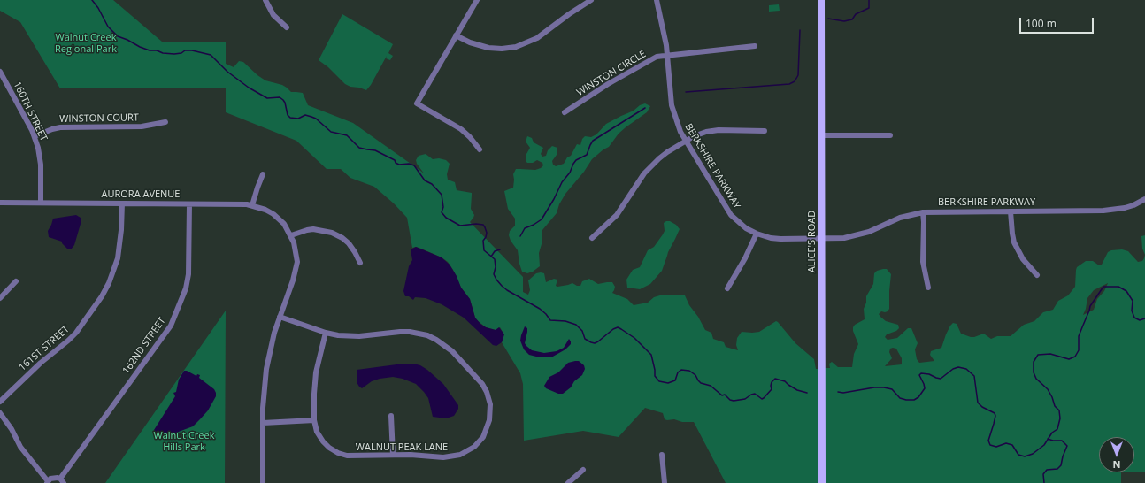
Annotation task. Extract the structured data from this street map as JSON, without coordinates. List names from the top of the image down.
{
  "streets": {
    "main road": ["ALICE'S ROAD"],
    "street": [
      "WINSTON CIRCLE",
      "160TH STREET",
      "WINSTON COURT",
      "BERKSHIRE PARKWAY",
      "AURORA AVENUE",
      "162ND STREET",
      "161ST STREET",
      "WALNUT PEAK LANE"
    ]
  },
  "crossings": [
    ["WINSTON CIRCLE", "BERKSHIRE PARKWAY"],
    ["160TH STREET", "WINSTON COURT"],
    ["160TH STREET", "AURORA AVENUE"],
    ["BERKSHIRE PARKWAY", "ALICE'S ROAD"],
    ["AURORA AVENUE", "162ND STREET"],
    ["AURORA AVENUE", "161ST STREET"]
  ],
  "parks": ["Walnut Creek Regional Park", "Walnut Creek Hills Park"],
  "scale_bar": "100 m",
  "north": "bottom"
}
